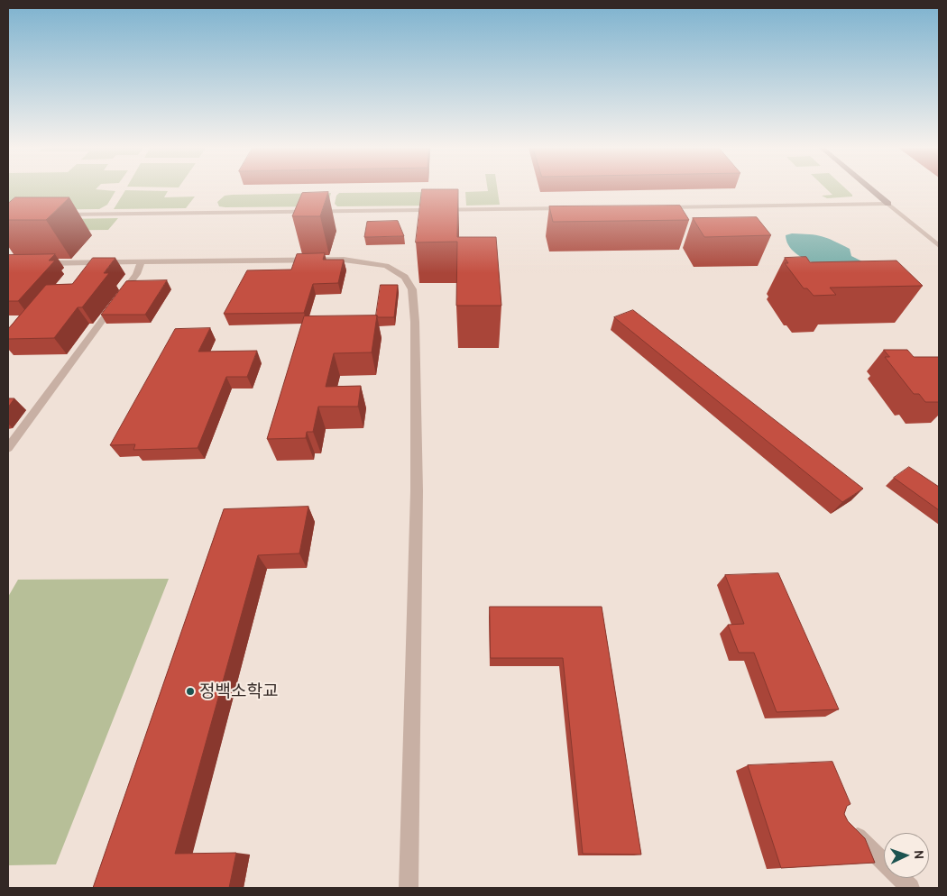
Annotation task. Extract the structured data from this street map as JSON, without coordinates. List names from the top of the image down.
{
  "places": ["정백소학교"],
  "north": "right"
}
